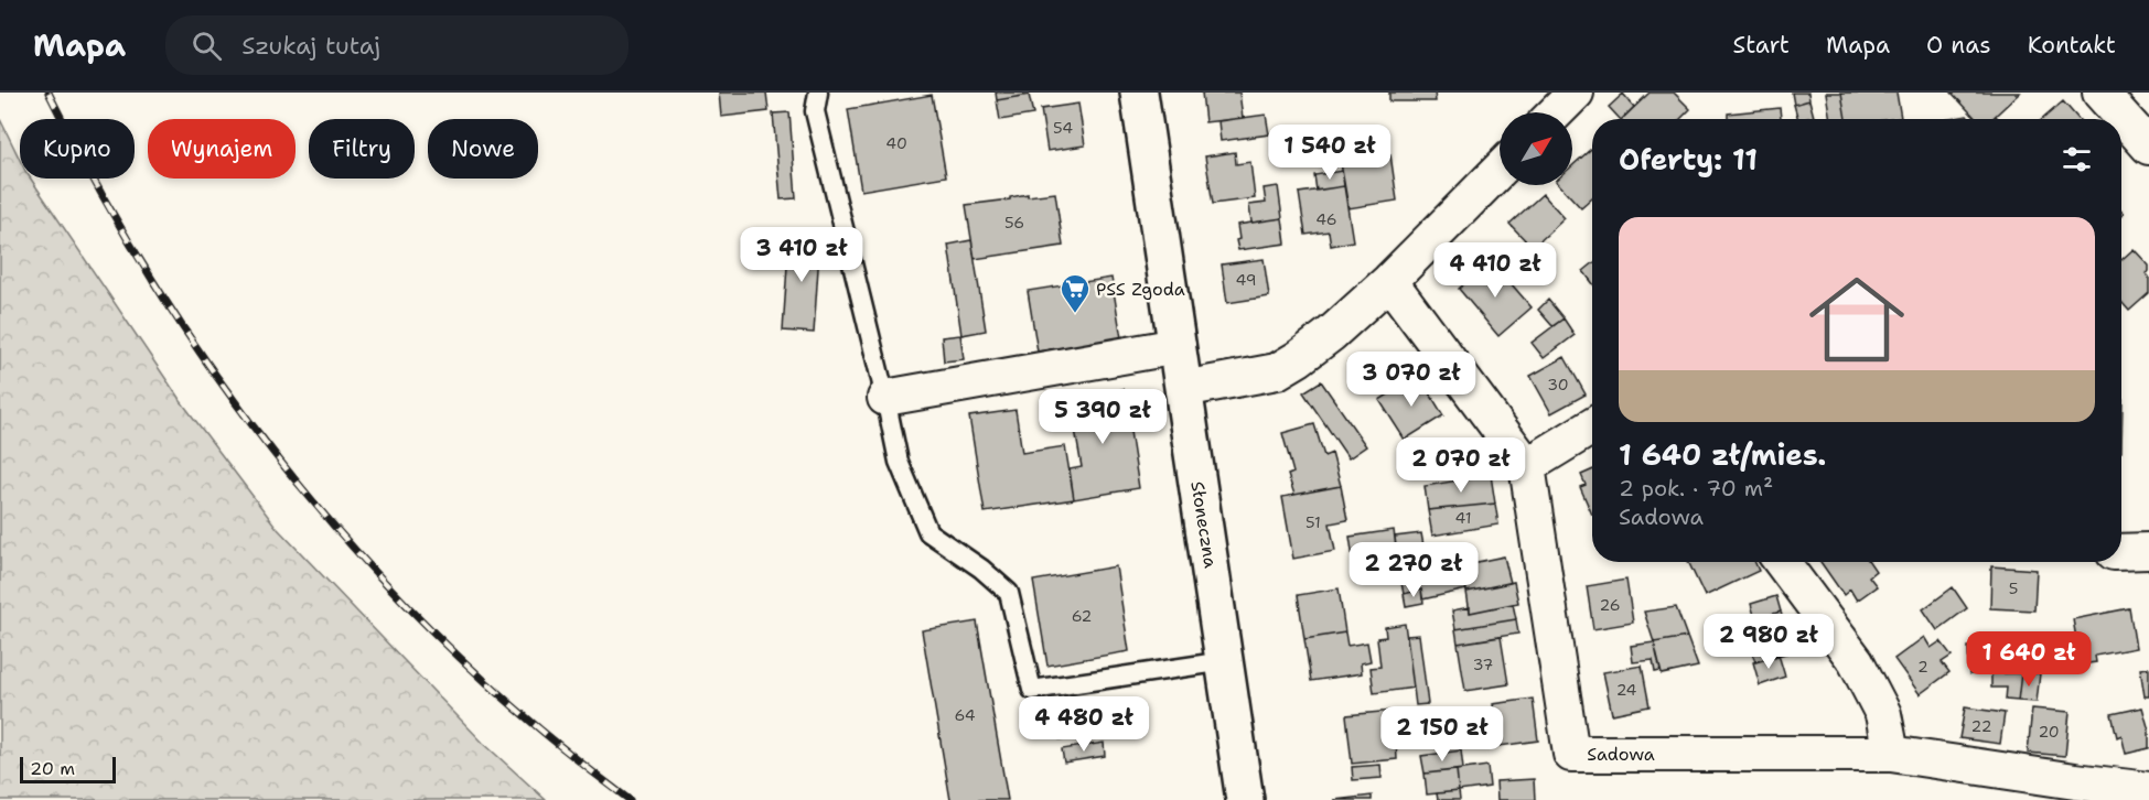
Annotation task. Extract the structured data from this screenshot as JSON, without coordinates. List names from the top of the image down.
{
  "streets": {
    "street": ["Słoneczna", "Sadowa"]
  },
  "places": {
    "supermarket": ["PSS Zgoda"]
  },
  "house_numbers": [
    "54",
    "40",
    "46",
    "56",
    "49",
    "30",
    "41",
    "51",
    "5",
    "26",
    "62",
    "37",
    "2",
    "24",
    "64",
    "22",
    "20"
  ],
  "scale_bar": "20 m",
  "north": "top right",
  "page": {
    "header": "Mapa",
    "search": "Szukaj tutaj",
    "nav": [
      "Start",
      "Mapa",
      "O nas",
      "Kontakt"
    ],
    "chip": [
      "Kupno",
      "Wynajem",
      "Filtry",
      "Nowe"
    ],
    "heading": "Oferty: 11",
    "price": [
      "1 540 zł",
      "3 410 zł",
      "4 410 zł",
      "3 070 zł",
      "5 390 zł",
      "2 070 zł",
      "2 270 zł",
      "2 980 zł",
      "1 640 zł",
      "4 480 zł",
      "2 150 zł"
    ],
    "list": [
      {
        "name": "1 640 zł/mies.",
        "note": "2 pok. · 70 m² · Sadowa"
      }
    ],
    "scale": "20 m"
  }
}
